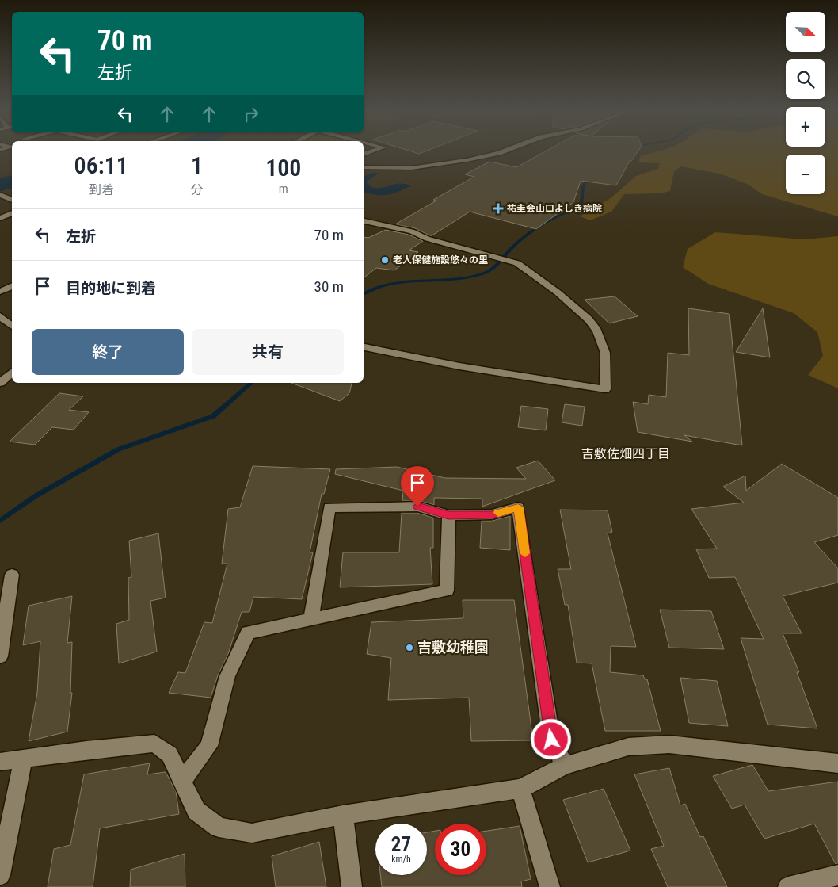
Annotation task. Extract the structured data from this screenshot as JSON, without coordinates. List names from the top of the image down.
{
  "districts": ["吉敷佐畑四丁目"],
  "places": {
    "health": ["祐圭会山口よしき病院"],
    "other": ["老人保健施設悠々の里", "吉敷幼稚園"]
  },
  "north": "bottom right",
  "page": {
    "map_buttons": ["+", "−"],
    "turn": ["70 m", "左折"],
    "eta": [
      "06:11",
      "到着",
      "1",
      "分",
      "100",
      "m"
    ],
    "list": [
      {
        "name": "左折",
        "value": "70 m"
      },
      {
        "name": "目的地に到着",
        "value": "30 m"
      }
    ],
    "buttons": ["終了", "共有"],
    "speed": "27 km/h",
    "limit": "30"
  }
}
